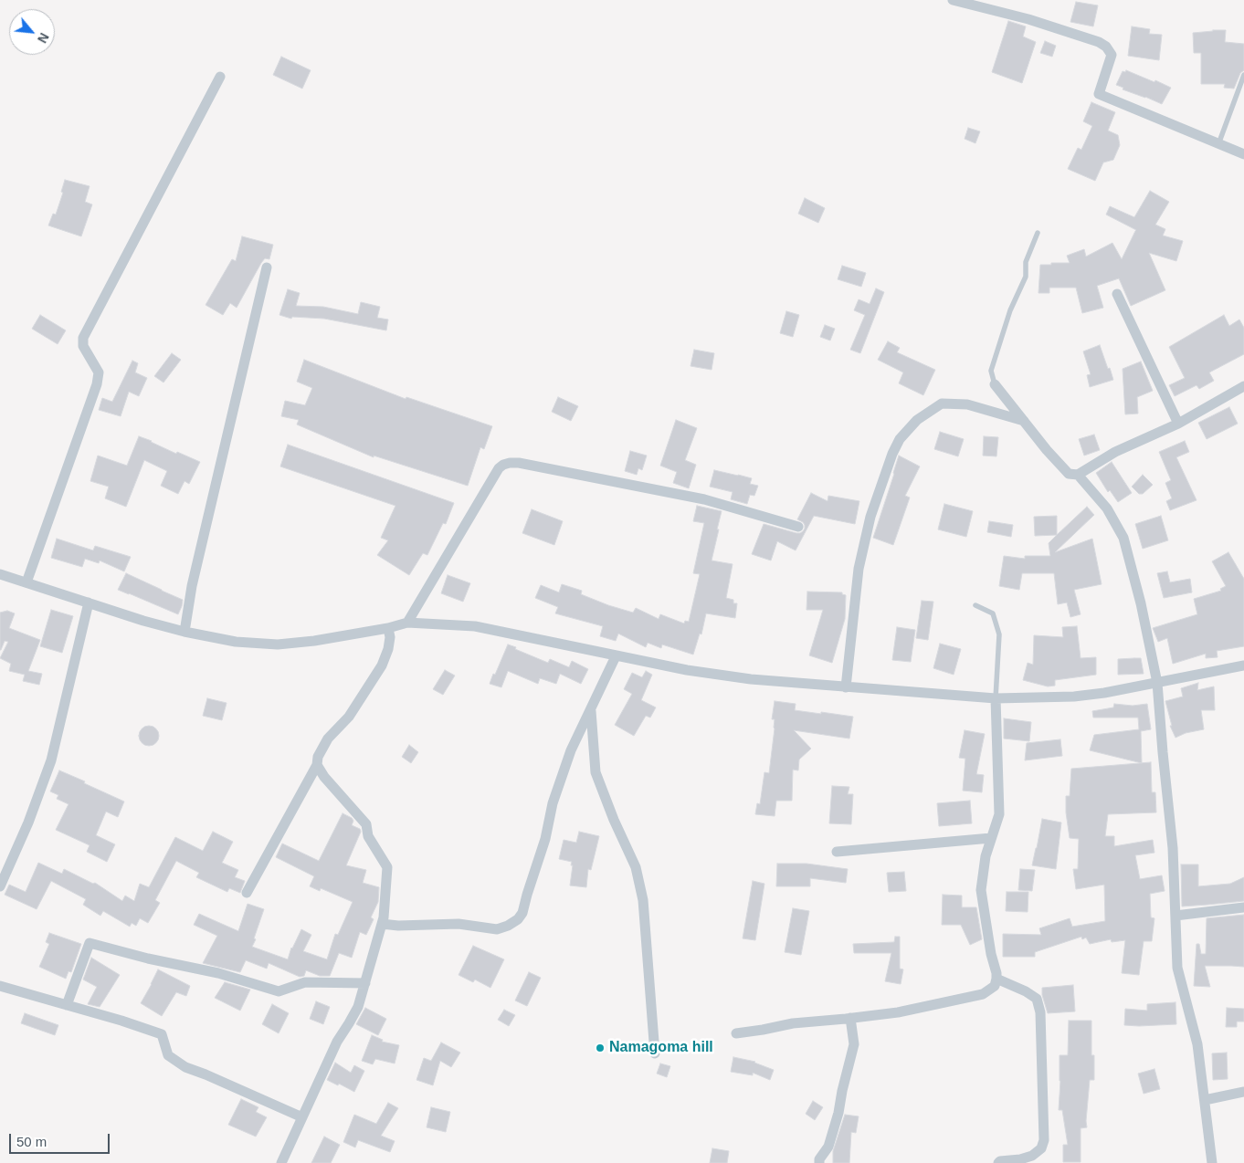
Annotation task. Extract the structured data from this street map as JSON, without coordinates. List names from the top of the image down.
{
  "places": ["Namagoma hill"],
  "scale_bar": "50 m",
  "north": "bottom right"
}
